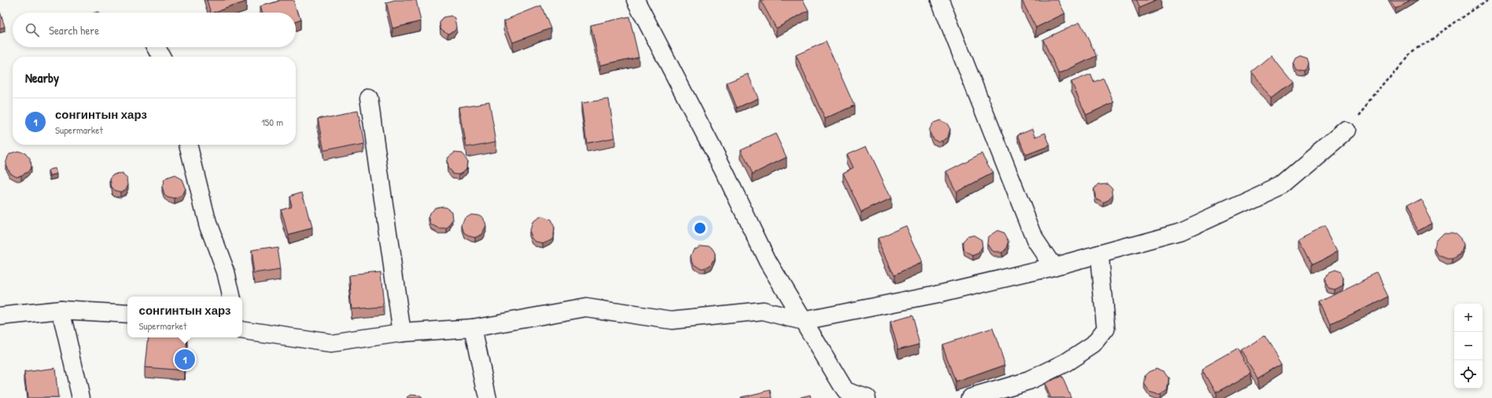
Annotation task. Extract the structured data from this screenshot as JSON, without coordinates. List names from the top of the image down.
{
  "page": {
    "search": "Search here",
    "heading": "Nearby",
    "list": [
      {
        "mark": "1",
        "name": "сонгинтын харз",
        "note": "Supermarket",
        "value": "150 m"
      }
    ],
    "popup": ["сонгинтын харз", "Supermarket"],
    "map_buttons": ["+", "−"],
    "pins": "1"
  }
}
